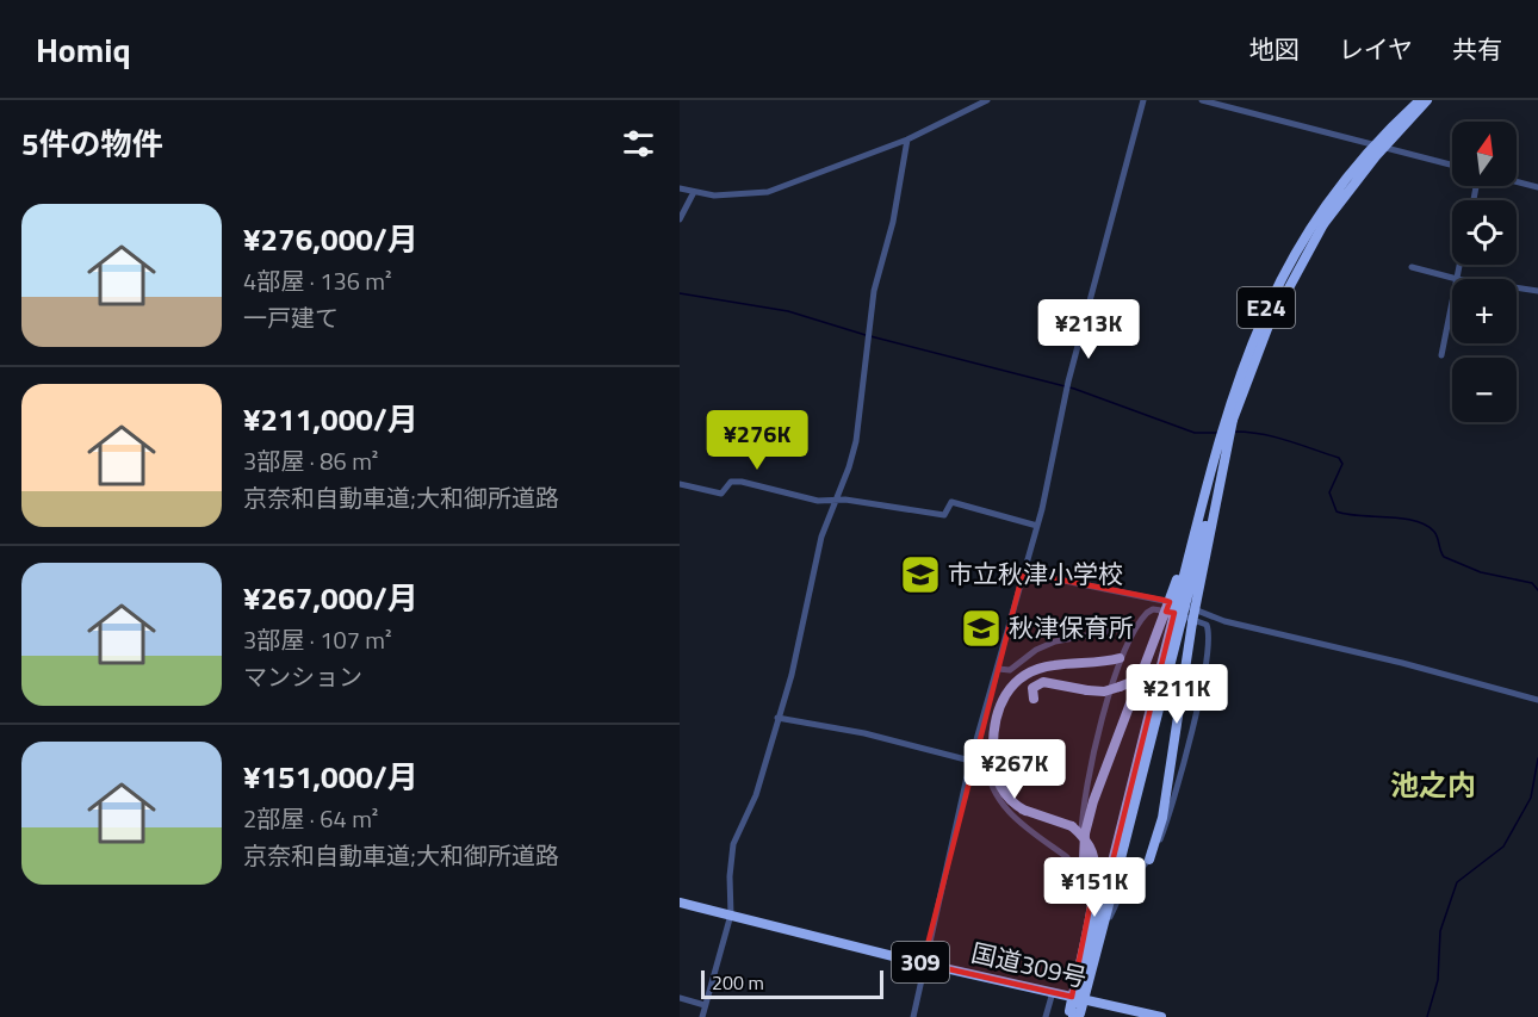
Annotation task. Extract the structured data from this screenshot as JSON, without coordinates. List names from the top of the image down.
{
  "streets": {
    "highway": ["E24", "309", "国道309号"]
  },
  "districts": ["池之内"],
  "places": {
    "school or university": ["市立秋津小学校", "秋津保育所"]
  },
  "scale_bar": "200 m",
  "north": "top",
  "page": {
    "header": "Homiq",
    "nav": ["地図", "レイヤ", "共有"],
    "heading": "5件の物件",
    "map_buttons": ["+", "−"],
    "list": [
      {
        "name": "¥276,000/月",
        "note": "4部屋 · 136 m² · 一戸建て"
      },
      {
        "name": "¥211,000/月",
        "note": "3部屋 · 86 m² · 京奈和自動車道;大和御所道路"
      },
      {
        "name": "¥267,000/月",
        "note": "3部屋 · 107 m² · マンション"
      },
      {
        "name": "¥151,000/月",
        "note": "2部屋 · 64 m² · 京奈和自動車道;大和御所道路"
      }
    ],
    "price": [
      "¥213K",
      "¥276K",
      "¥211K",
      "¥267K",
      "¥151K"
    ],
    "scale": "200 m"
  }
}
